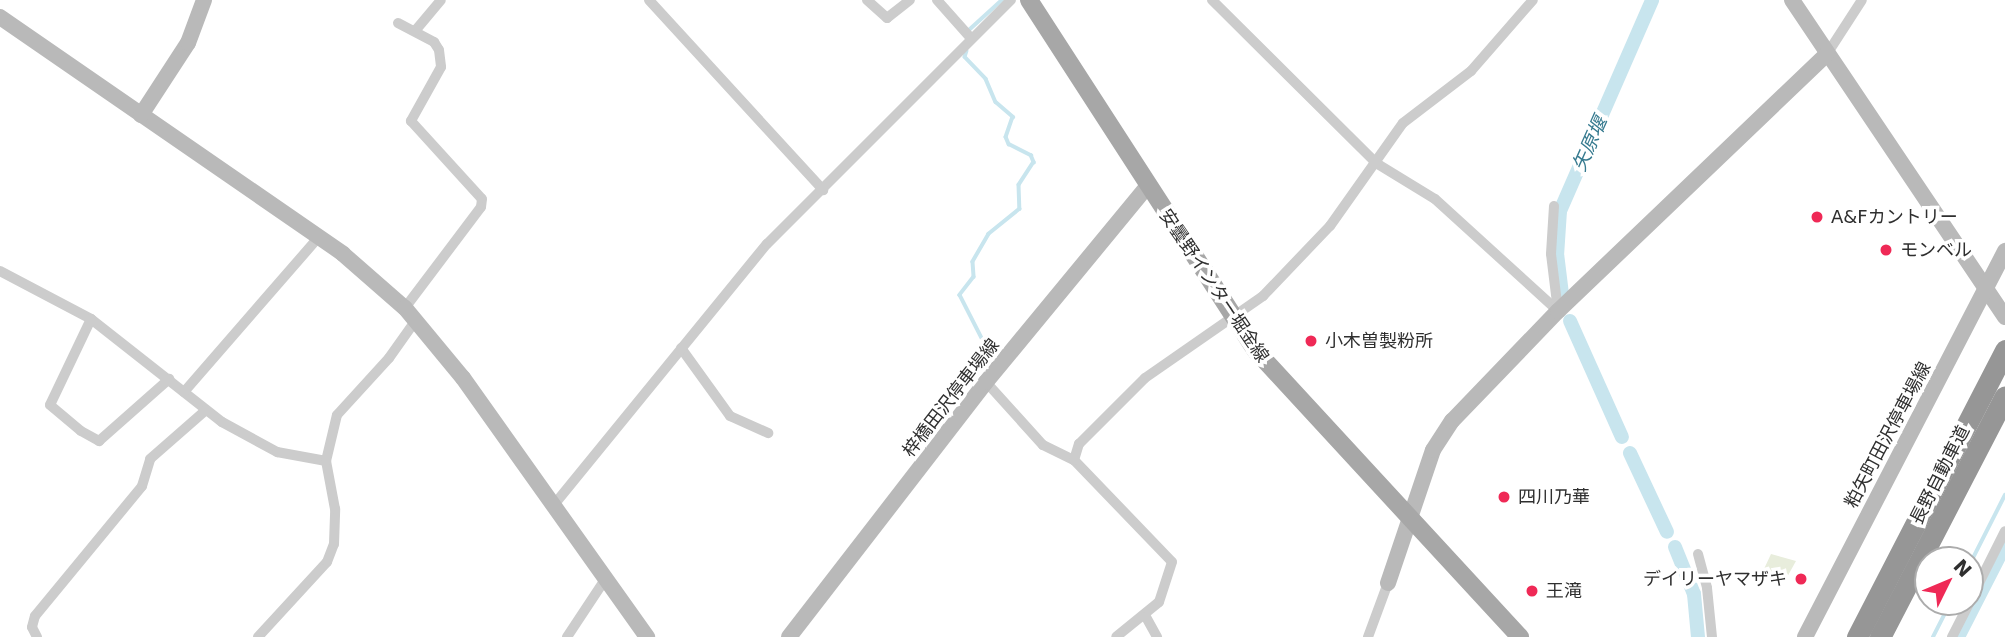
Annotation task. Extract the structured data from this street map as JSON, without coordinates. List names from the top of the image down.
{
  "streets": {
    "highway": ["長野自動車道"],
    "main road": ["安曇野インター堀金線"],
    "street": ["梓橋田沢停車場線", "粕矢町田沢停車場線"]
  },
  "crossings": [
    ["安曇野インター堀金線", "梓橋田沢停車場線"]
  ],
  "water": ["矢原堰"],
  "places": [
    "A&Fカントリー",
    "モンベル",
    "小木曽製粉所",
    "四川乃華",
    "デイリーヤマザキ",
    "王滝"
  ],
  "north": "top right"
}
